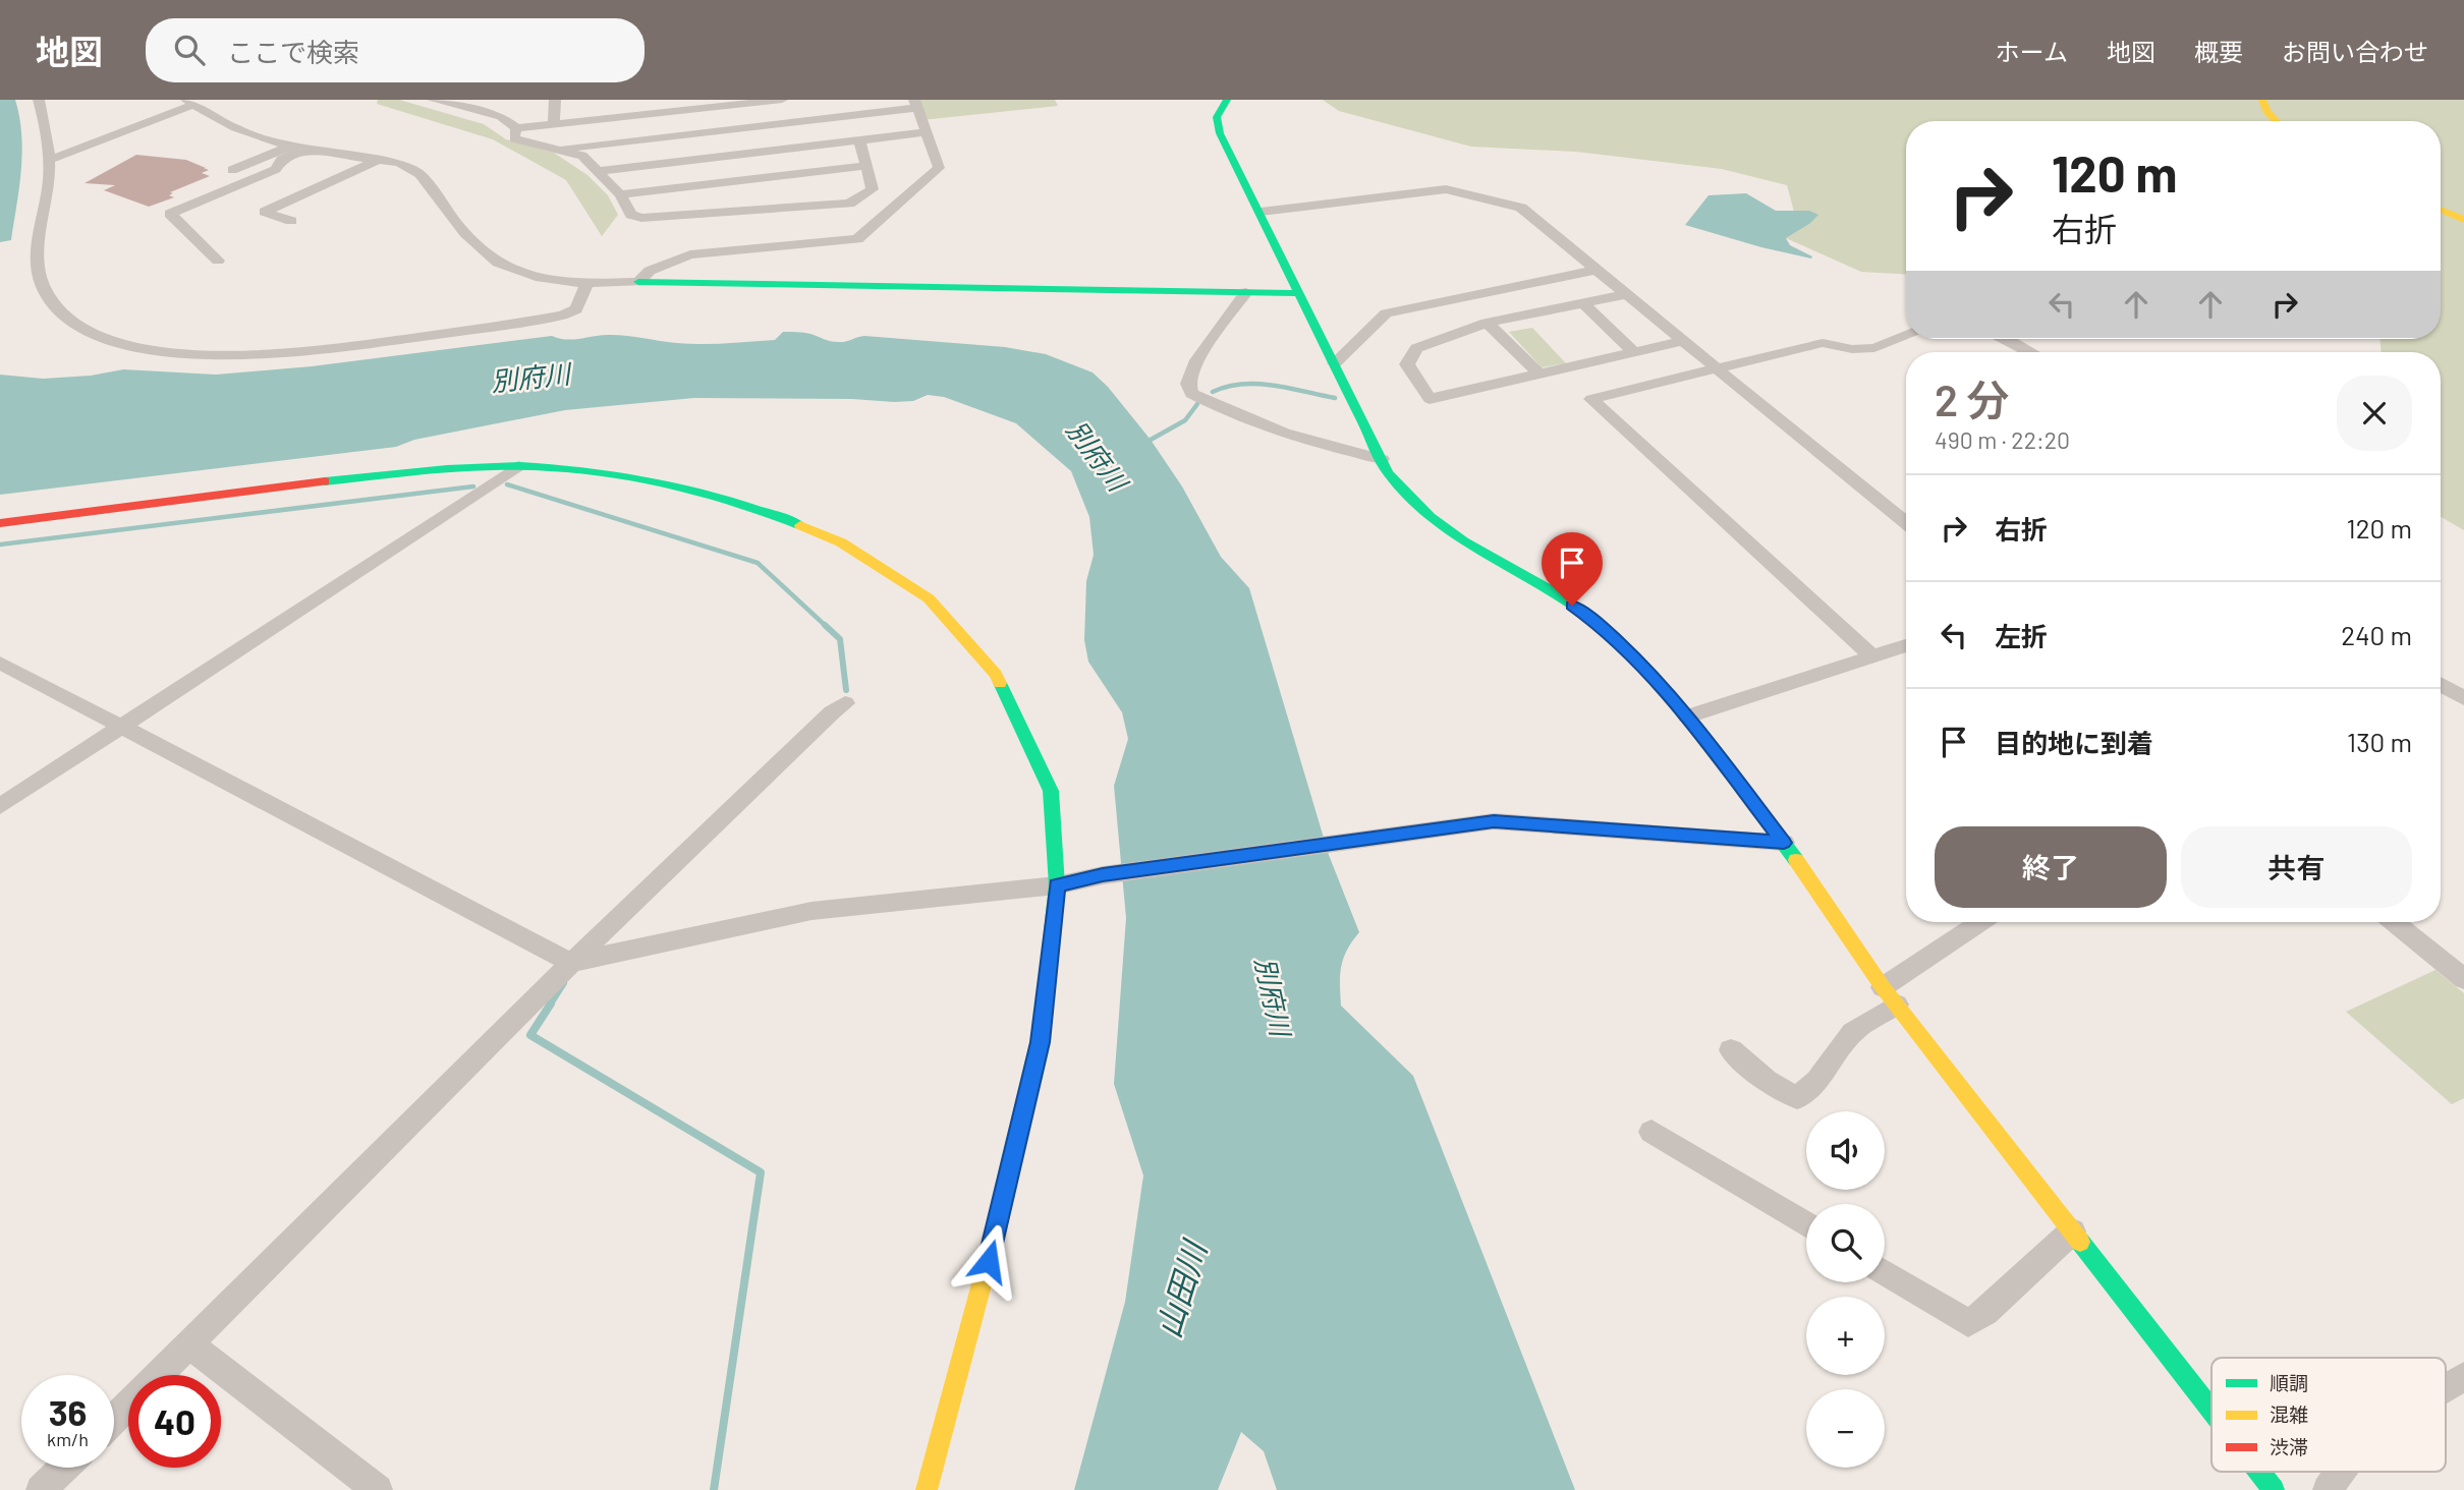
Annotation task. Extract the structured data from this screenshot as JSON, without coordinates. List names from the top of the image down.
{
  "water": ["別府川", "山田川"],
  "legend": ["順調", "混雑", "渋滞"],
  "page": {
    "header": "地図",
    "search": "ここで検索",
    "nav": [
      "ホーム",
      "地図",
      "概要",
      "お問い合わせ"
    ],
    "turn": ["120 m", "右折"],
    "heading": ["2 分", "490 m · 22:20"],
    "list": [
      {
        "name": "右折",
        "value": "120 m"
      },
      {
        "name": "左折",
        "value": "240 m"
      },
      {
        "name": "目的地に到着",
        "value": "130 m"
      }
    ],
    "buttons": ["終了", "共有"],
    "map_buttons": ["+", "−"],
    "speed": "36 km/h",
    "limit": "40"
  }
}
